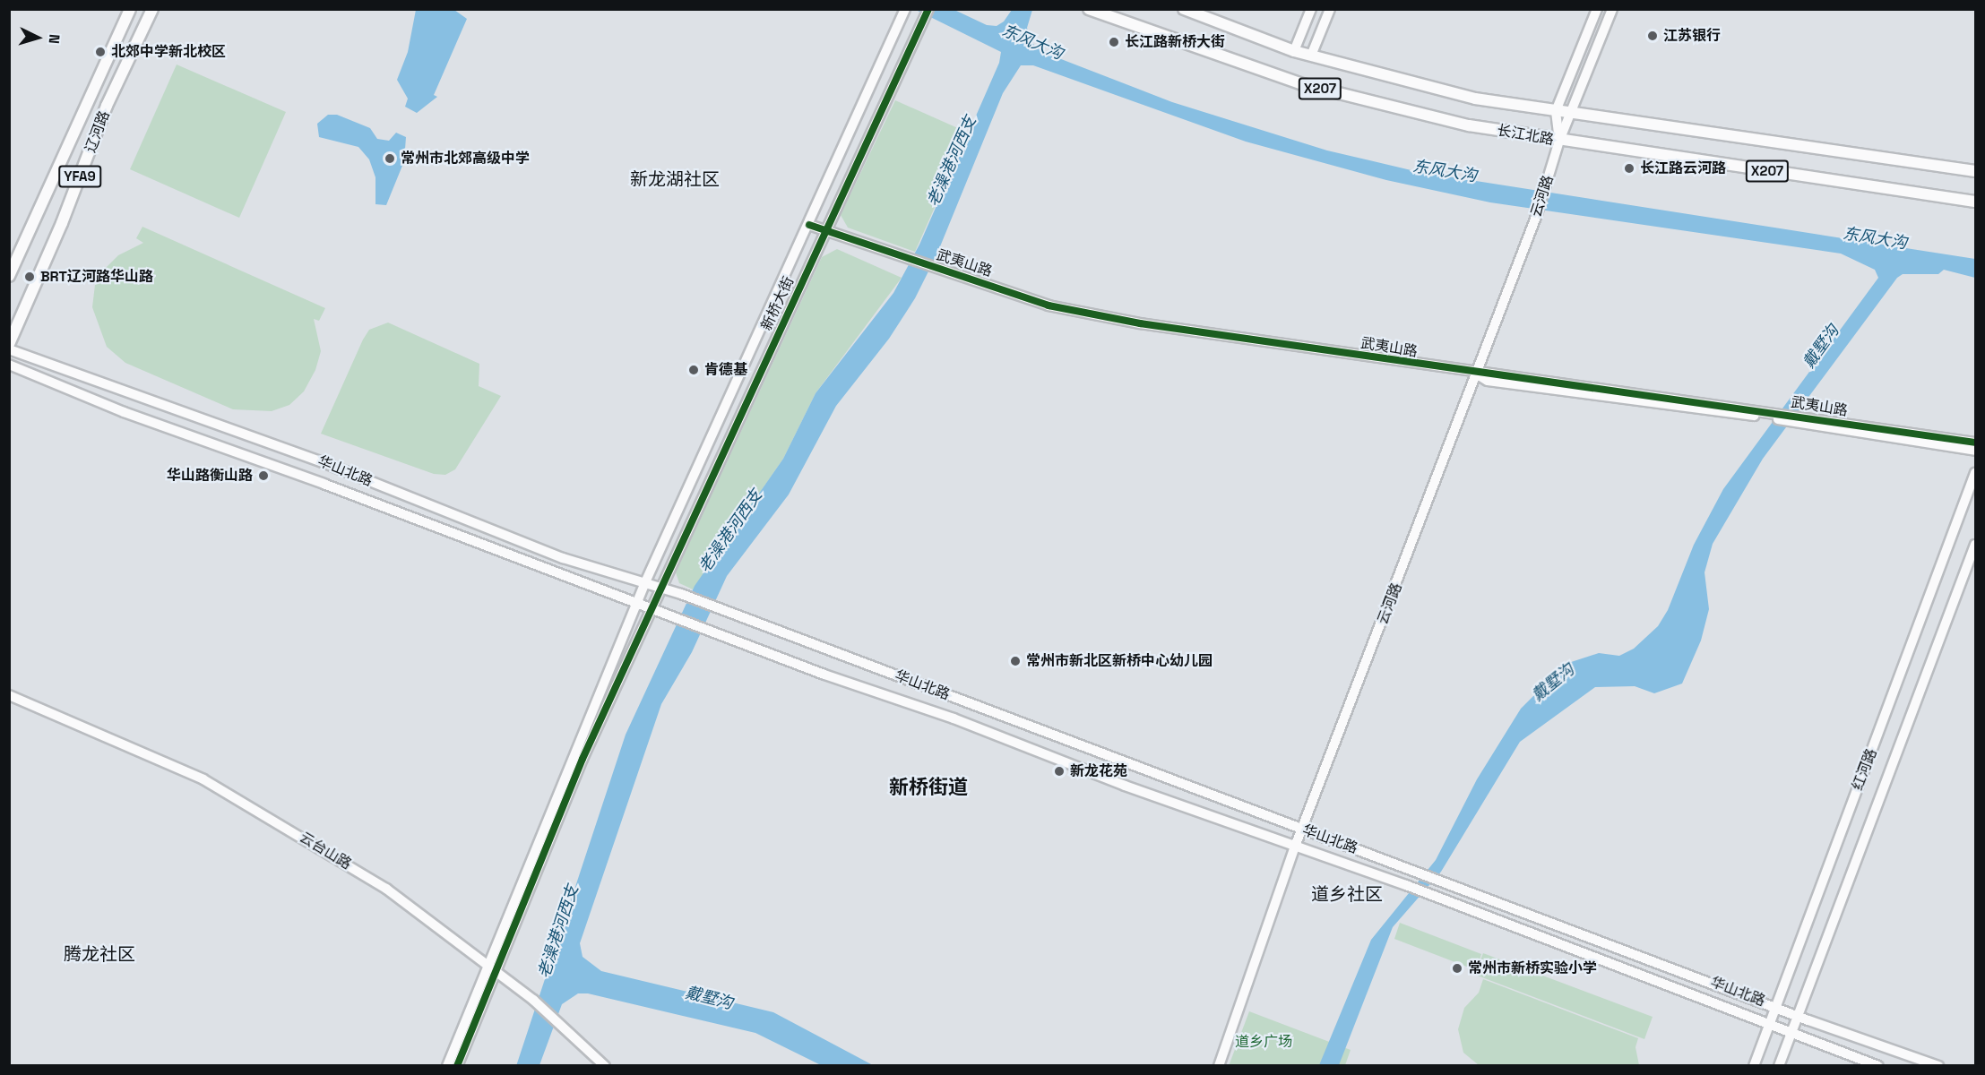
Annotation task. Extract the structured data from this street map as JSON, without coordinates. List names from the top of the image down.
{
  "streets": {
    "main road": [
      "X207",
      "辽河路",
      "长江北路",
      "YFA9"
    ],
    "street": [
      "云河路",
      "武夷山路",
      "新桥大街",
      "华山北路",
      "红河路",
      "云台山路"
    ]
  },
  "crossings": [
    ["长江北路", "云河路"],
    ["云河路", "武夷山路"],
    ["云河路", "华山北路"],
    ["武夷山路", "新桥大街"],
    ["新桥大街", "华山北路"],
    ["新桥大街", "云台山路"],
    ["华山北路", "红河路"]
  ],
  "districts": [
    "新龙湖社区",
    "新桥街道",
    "道乡社区",
    "腾龙社区"
  ],
  "water": ["东风大沟", "老澡港河西支", "戴墅沟"],
  "parks": ["道乡广场"],
  "places": [
    "江苏银行",
    "长江路新桥大街",
    "北郊中学新北校区",
    "常州市北郊高级中学",
    "长江路云河路",
    "BRT辽河路华山路",
    "肯德基",
    "华山路衡山路",
    "常州市新北区新桥中心幼儿园",
    "新龙花苑",
    "常州市新桥实验小学"
  ],
  "north": "right"
}
